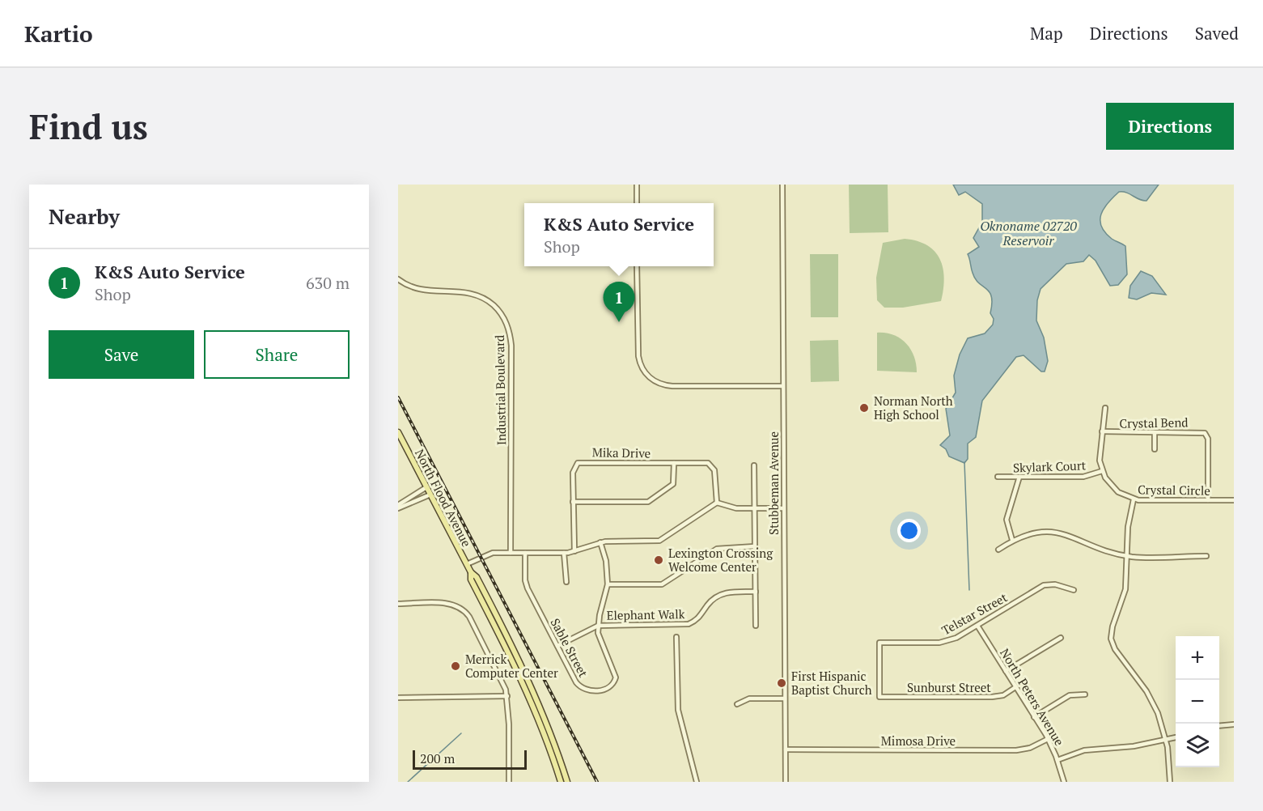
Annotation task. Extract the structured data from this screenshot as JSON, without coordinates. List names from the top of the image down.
{
  "streets": {
    "main road": ["North Flood Avenue"],
    "street": [
      "Industrial Boulevard",
      "Crystal Bend",
      "Mika Drive",
      "Skylark Court",
      "Stubbeman Avenue",
      "Crystal Circle",
      "Telstar Street",
      "Elephant Walk",
      "Sable Street",
      "Sunburst Street",
      "North Peters Avenue",
      "Mimosa Drive"
    ]
  },
  "crossings": [
    ["Crystal Bend", "Crystal Circle"],
    ["Skylark Court", "Crystal Circle"],
    ["Stubbeman Avenue", "Mimosa Drive"],
    ["Telstar Street", "Sunburst Street"],
    ["Telstar Street", "North Peters Avenue"],
    ["Elephant Walk", "Sable Street"],
    ["Sunburst Street", "North Peters Avenue"],
    ["North Peters Avenue", "Mimosa Drive"]
  ],
  "water": ["Oknoname 02720 Reservoir"],
  "places": [
    "Norman North High School",
    "Lexington Crossing Welcome Center",
    "Merrick Computer Center",
    "First Hispanic Baptist Church"
  ],
  "scale_bar": "200 m",
  "page": {
    "header": "Kartio",
    "nav": ["Map", "Directions", "Saved"],
    "buttons": [
      "Directions",
      ["Save", "Share"]
    ],
    "title": "Find us",
    "heading": "Nearby",
    "popup": ["K&S Auto Service", "Shop"],
    "list": [
      {
        "mark": "1",
        "name": "K&S Auto Service",
        "note": "Shop",
        "value": "630 m"
      }
    ],
    "pins": "1",
    "map_buttons": ["+", "−"],
    "scale": "200 m"
  }
}
